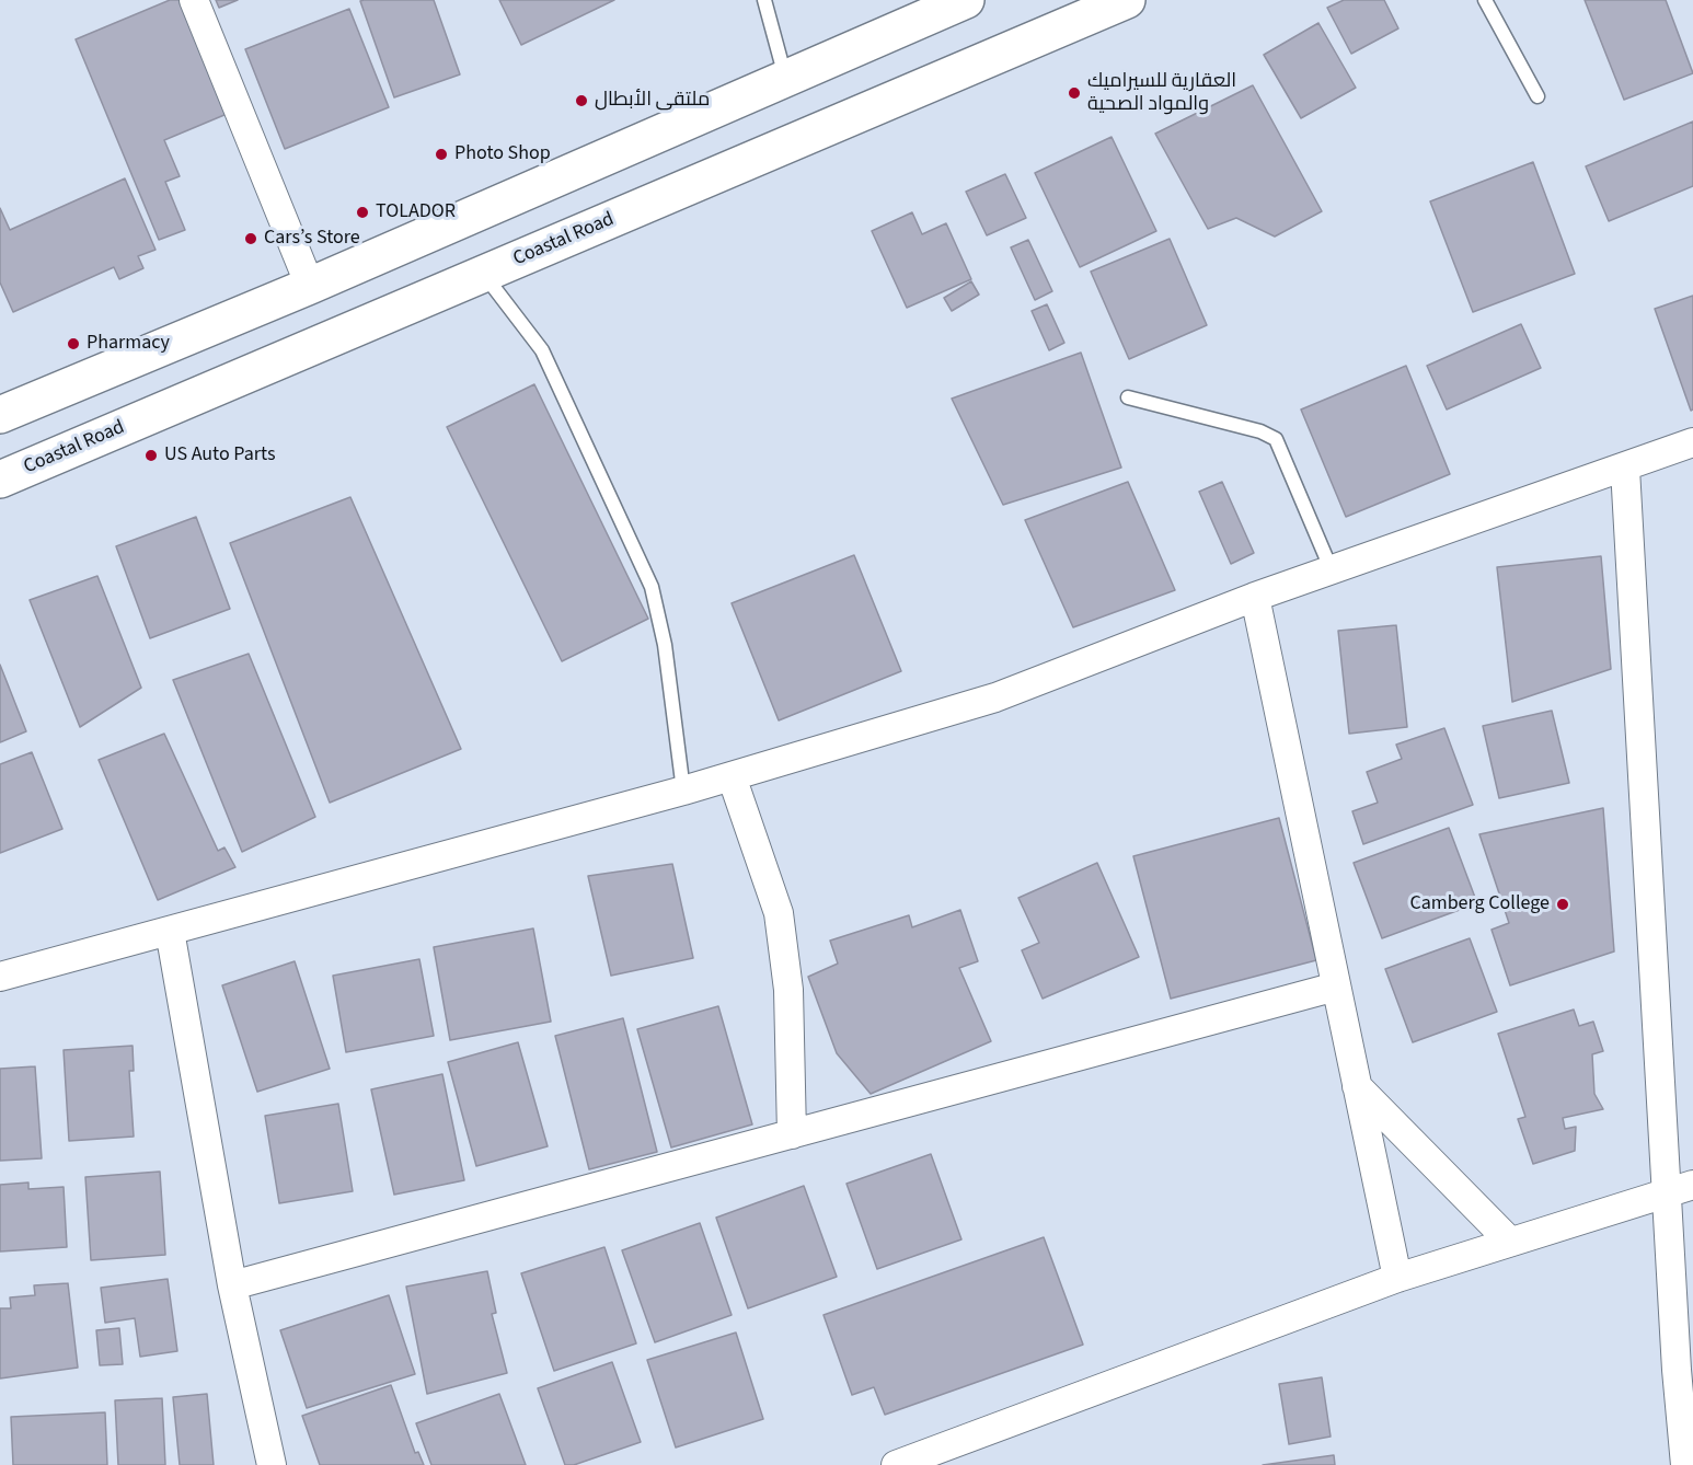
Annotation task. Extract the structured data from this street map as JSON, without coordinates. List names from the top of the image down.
{
  "streets": {
    "highway": ["Coastal Road"]
  },
  "places": [
    "العقارية للسيراميك والمواد الصحية",
    "ملتقى الأبطال",
    "Photo Shop",
    "TOLADOR",
    "Cars’s Store",
    "Pharmacy",
    "US Auto Parts",
    "Camberg College"
  ]
}
